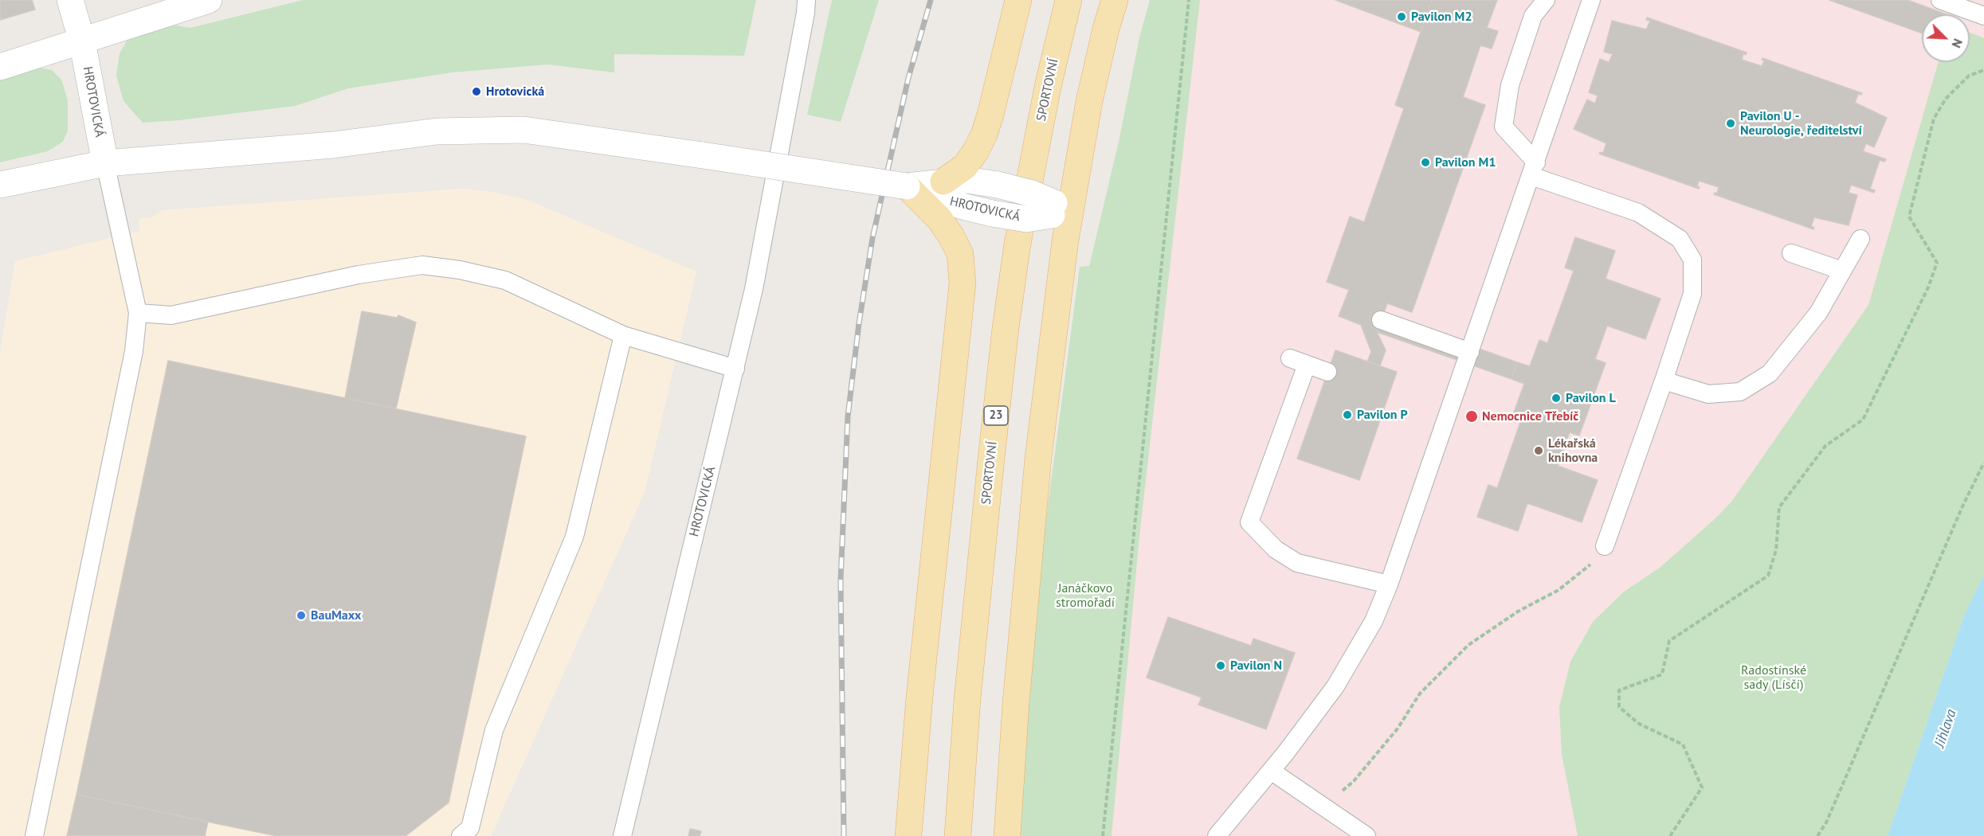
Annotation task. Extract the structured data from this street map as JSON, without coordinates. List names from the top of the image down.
{
  "streets": {
    "main road": ["SPORTOVNÍ", "HROTOVICKÁ", "23"]
  },
  "water": ["Jihlava"],
  "parks": ["Janáčkovo stromořadí", "Radostínské sady (Lísčí)"],
  "places": [
    "Pavilon M2",
    "Hrotovická",
    "Pavilon U - Neurologie, ředitelství",
    "Pavilon M1",
    "Pavilon L",
    "Pavilon P",
    "Nemocnice Třebíč",
    "Lékařská knihovna",
    "BauMaxx",
    "Pavilon N"
  ],
  "north": "bottom right"
}
